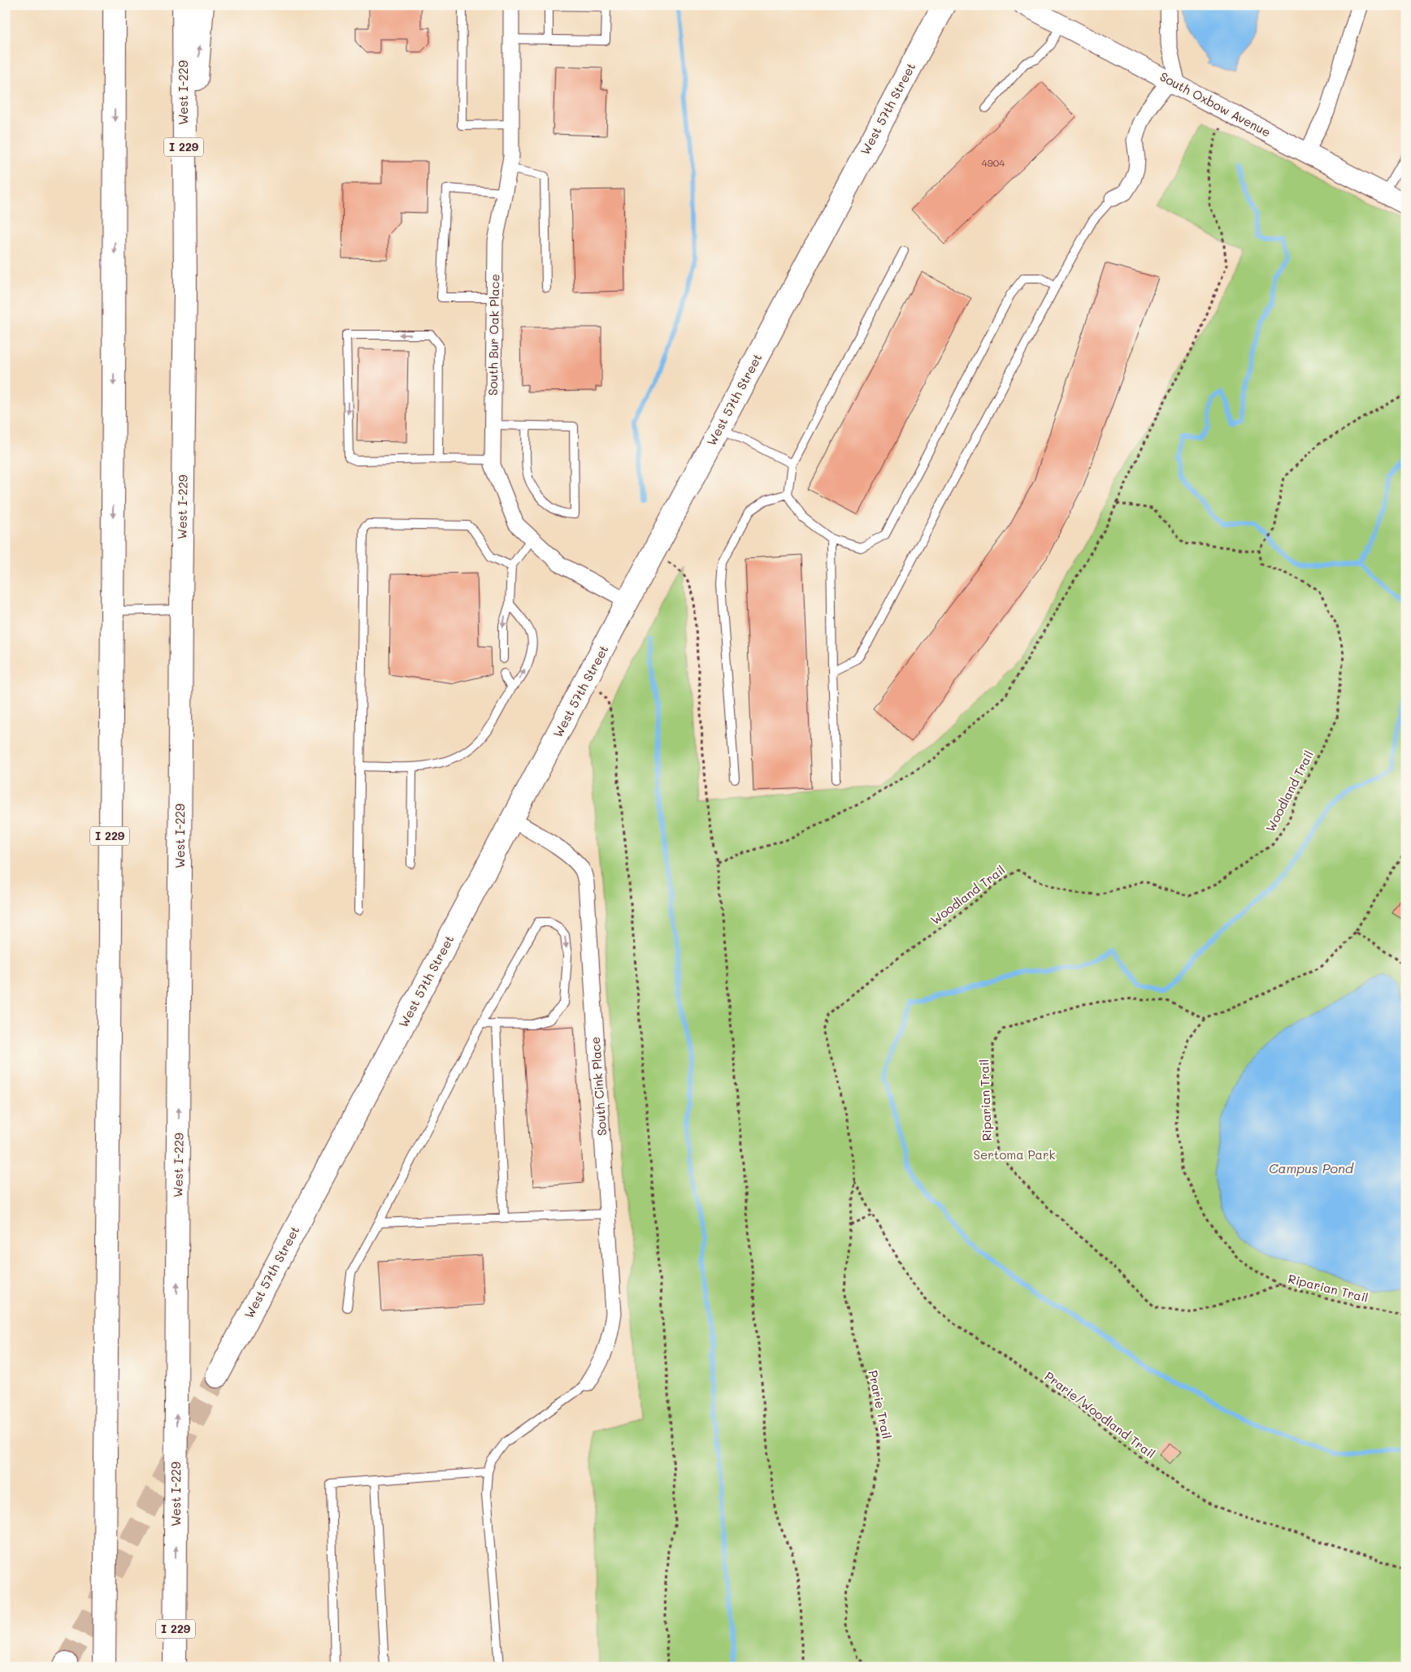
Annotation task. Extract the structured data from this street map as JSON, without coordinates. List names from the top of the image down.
{
  "streets": {
    "main road": ["West I-229", "West 57th Street", "I 229"],
    "street": ["South Oxbow Avenue", "South Bur Oak Place", "South Cink Place"],
    "path": [
      "Woodland Trail",
      "Riparian Trail",
      "Prarie Trail",
      "Prarie/Woodland Trail"
    ]
  },
  "crossings": [
    ["West 57th Street", "South Bur Oak Place"],
    ["West 57th Street", "South Cink Place"],
    ["Woodland Trail", "Prarie Trail"],
    ["Woodland Trail", "Prarie/Woodland Trail"],
    ["Prarie Trail", "Prarie/Woodland Trail"]
  ],
  "water": ["Campus Pond"],
  "parks": ["Sertoma Park"],
  "house_numbers": ["4904"]
}
